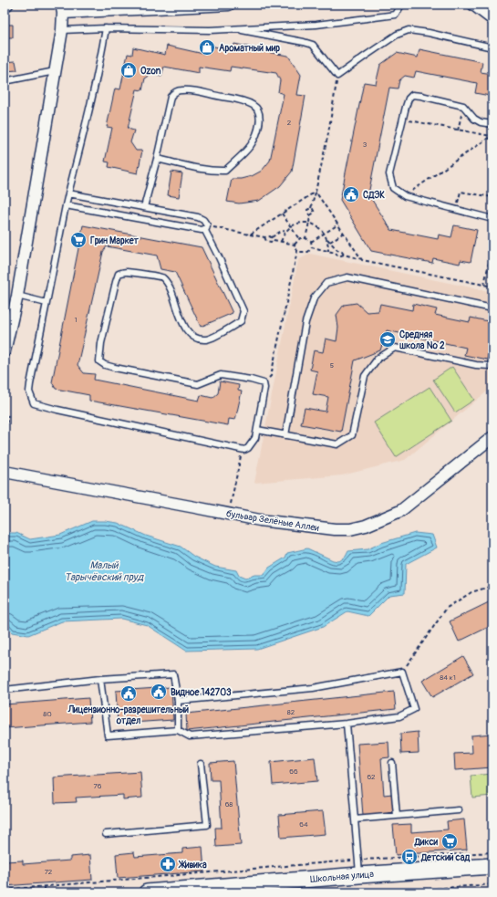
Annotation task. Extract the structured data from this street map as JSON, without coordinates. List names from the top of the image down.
{
  "streets": {
    "main road": ["Школьная улица"],
    "street": ["бульвар Зелёные Аллеи"]
  },
  "water": ["Малый Тарычёвский пруд"],
  "places": {
    "shop": ["Ароматный мир", "Ozon"],
    "public building": ["СДЭК", "Видное 142703", "Лицензионно-разрешительный отдел"],
    "supermarket": ["Грин Маркет", "Дикси"],
    "school or university": ["Средняя школа № 2"],
    "bus stop": ["Детский сад"],
    "pharmacy": ["Живика"]
  },
  "house_numbers": [
    "2",
    "3",
    "1",
    "5",
    "84 к1",
    "82",
    "80",
    "66",
    "62",
    "76",
    "68",
    "64",
    "72"
  ]
}
